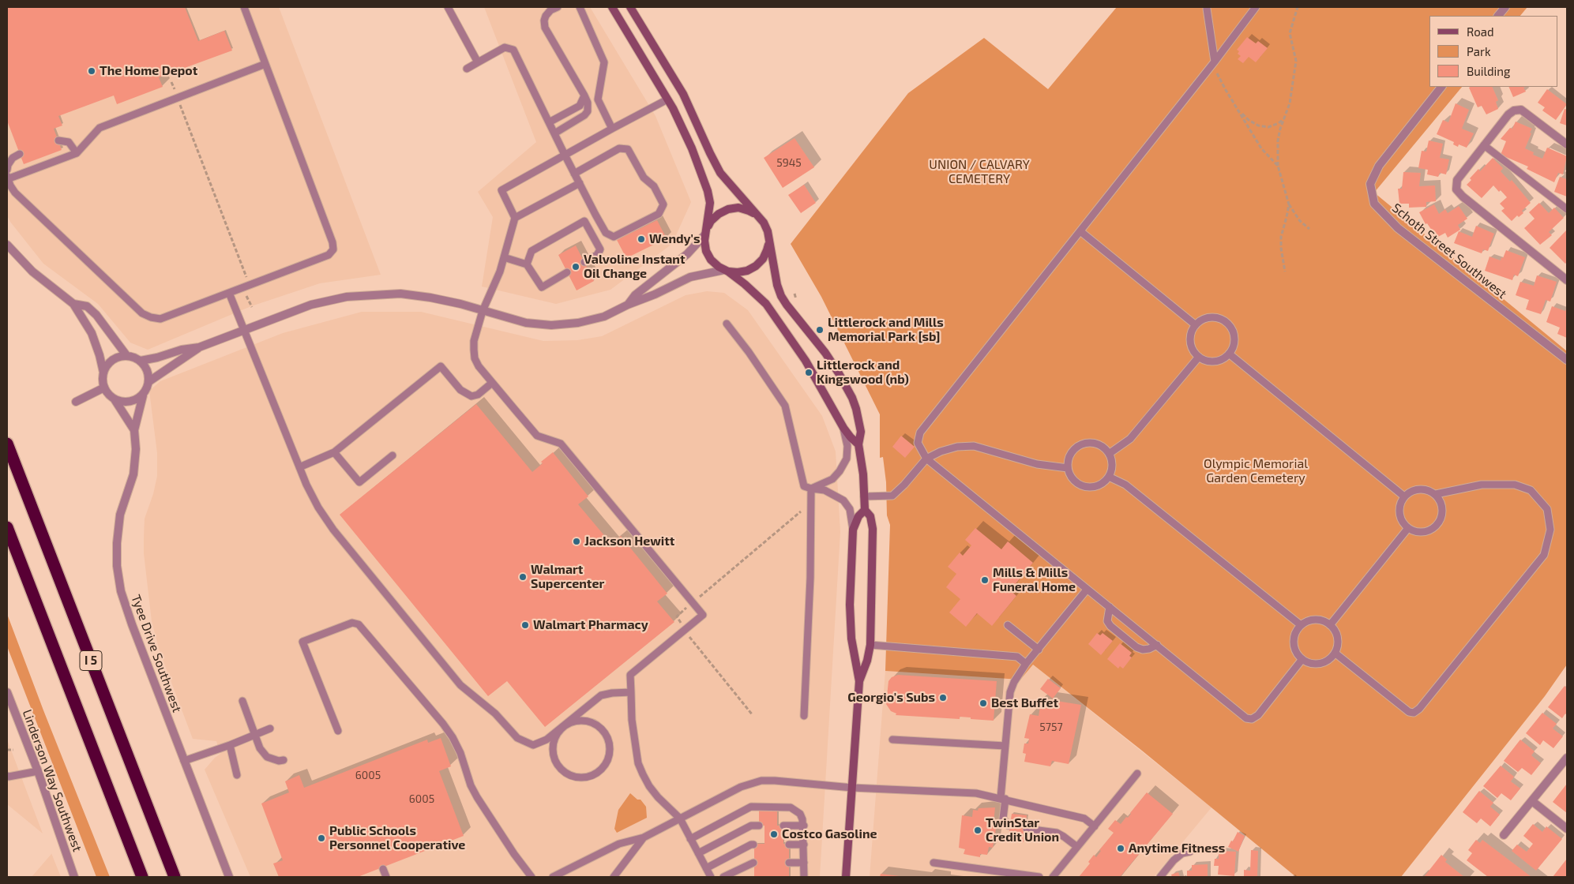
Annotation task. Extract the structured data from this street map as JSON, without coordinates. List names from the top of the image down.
{
  "streets": {
    "highway": ["I 5"],
    "street": ["Schoth Street Southwest", "Tyee Drive Southwest", "Linderson Way Southwest"]
  },
  "parks": ["UNION / CALVARY CEMETERY", "Olympic Memorial Garden Cemetery"],
  "places": [
    "The Home Depot",
    "Wendy's",
    "Valvoline Instant Oil Change",
    "Littlerock and Mills Memorial Park [sb]",
    "Littlerock and Kingswood (nb)",
    "Jackson Hewitt",
    "Walmart Supercenter",
    "Mills & Mills Funeral Home",
    "Walmart Pharmacy",
    "Georgio's Subs",
    "Best Buffet",
    "TwinStar Credit Union",
    "Costco Gasoline",
    "Public Schools Personnel Cooperative",
    "Anytime Fitness"
  ],
  "house_numbers": [
    "5945",
    "5757",
    "6005",
    "6005"
  ],
  "legend": ["Road", "Park", "Building"]
}
